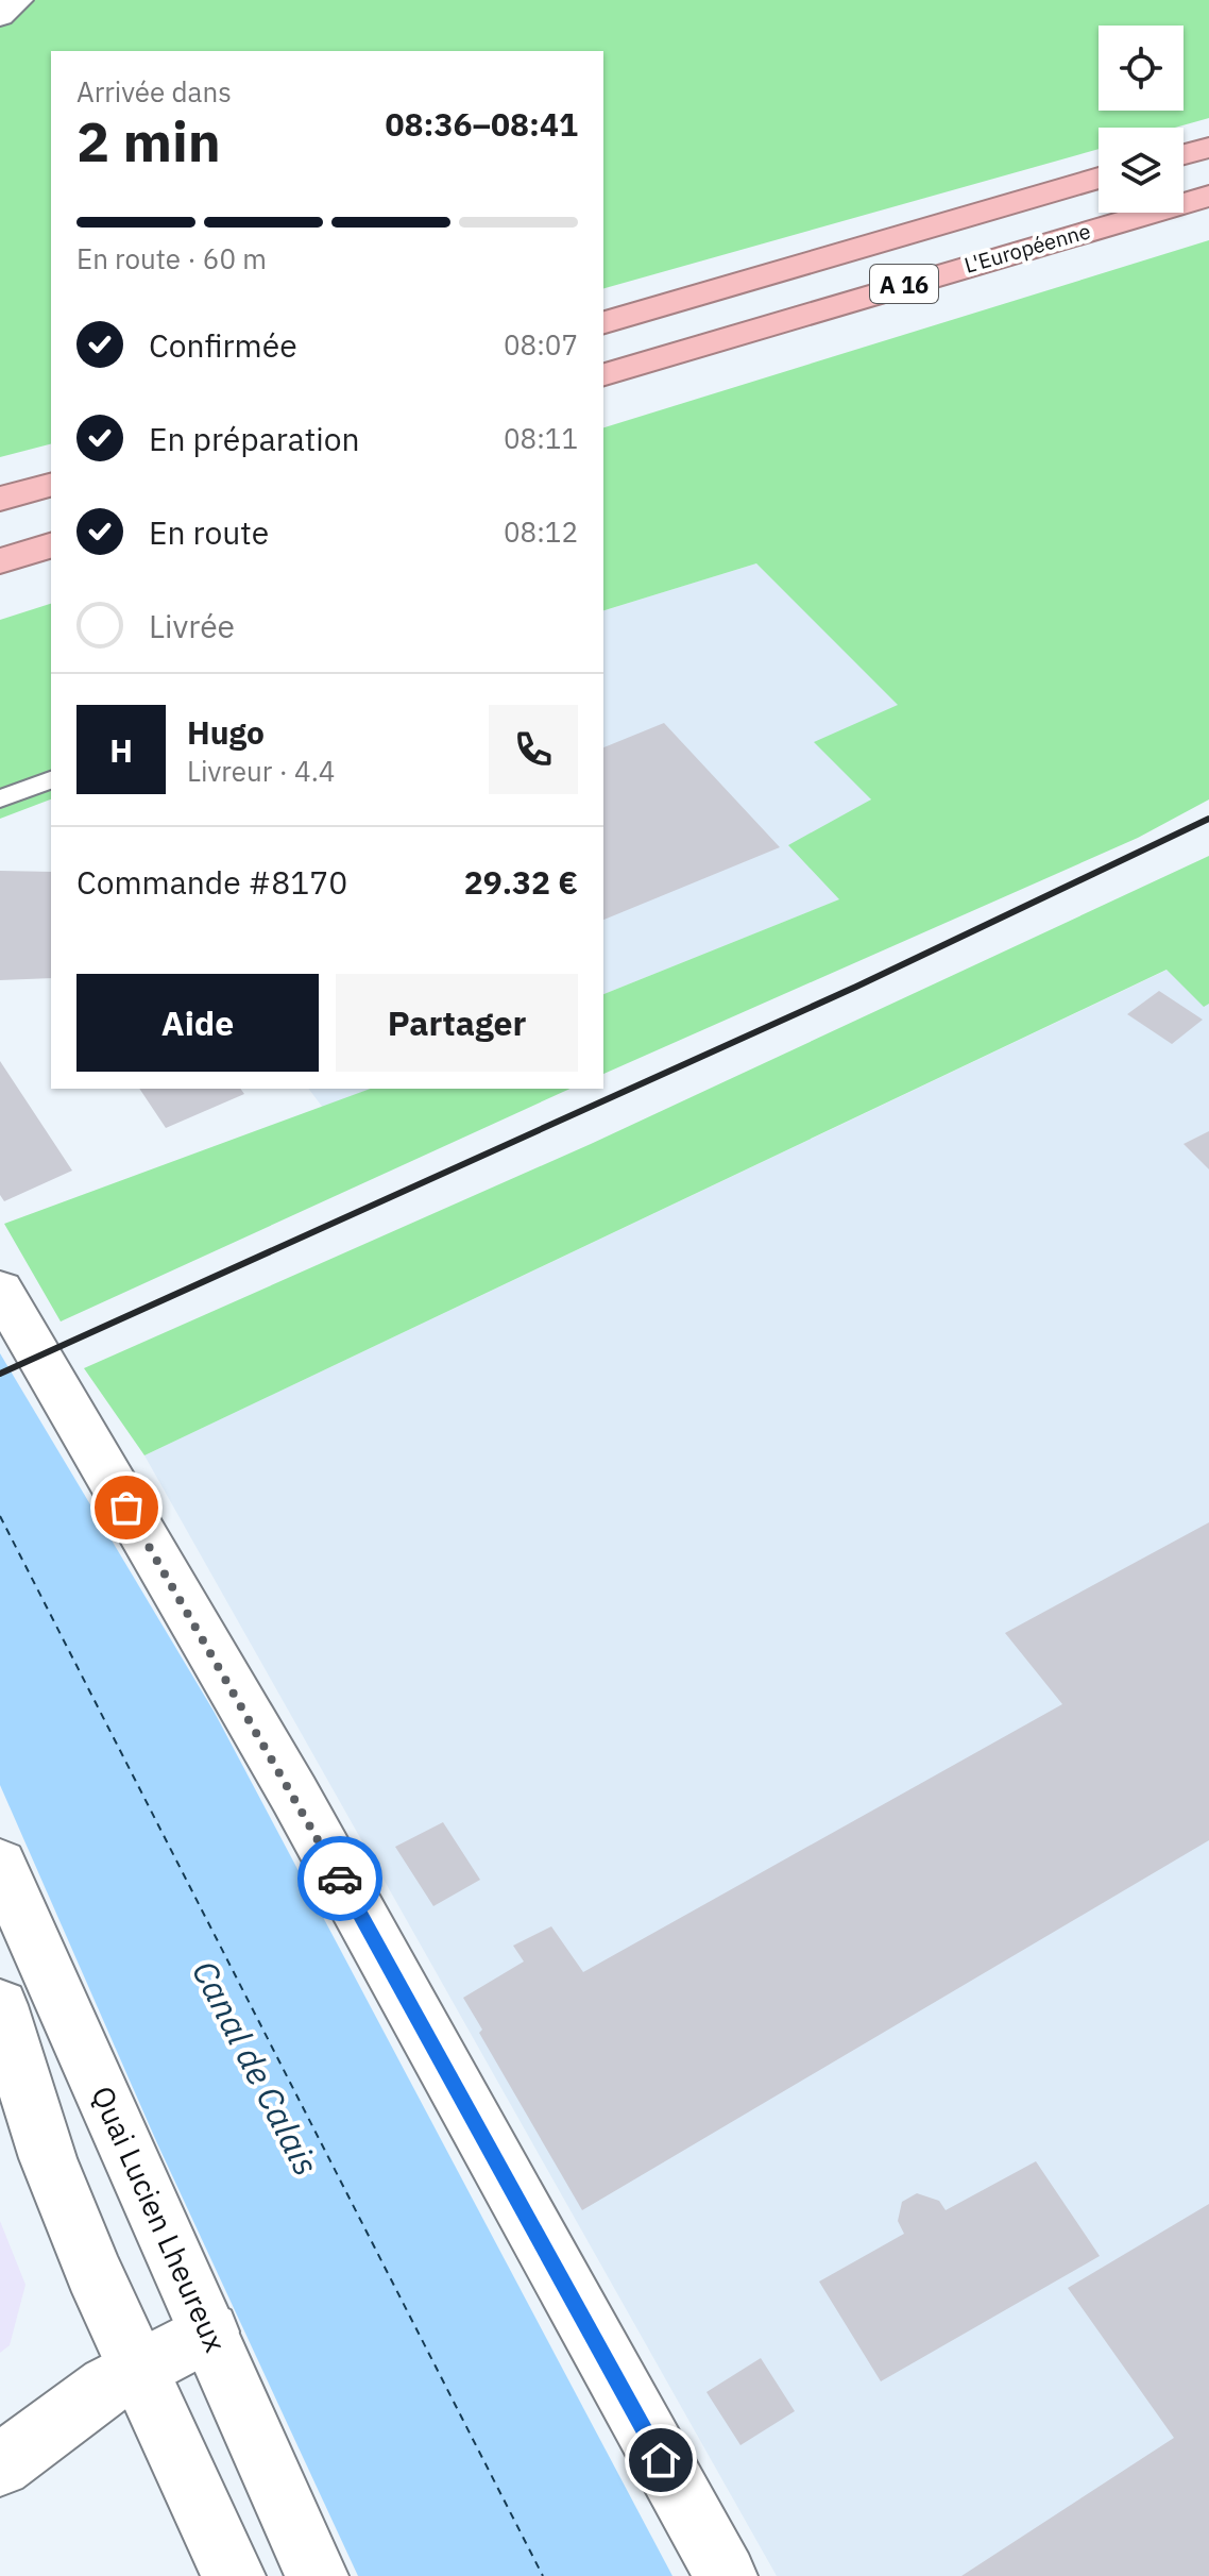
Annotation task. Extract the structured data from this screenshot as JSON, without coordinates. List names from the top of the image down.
{
  "streets": {
    "highway": ["L'Européenne", "A 16"],
    "street": ["Quai Lucien Lheureux"]
  },
  "water": ["Canal de Calais"],
  "page": {
    "heading": ["2 min", "Arrivée dans", "08:36–08:41"],
    "panel": [
      "Hugo",
      "Livreur · 4.4",
      "Commande #8170",
      "29.32 €"
    ],
    "bar": "En route · 60 m",
    "list": [
      ["Confirmée", "08:07"],
      ["En préparation", "08:11"],
      ["En route", "08:12"],
      "Livrée"
    ],
    "round": "H",
    "buttons": ["Aide", "Partager"]
  }
}
